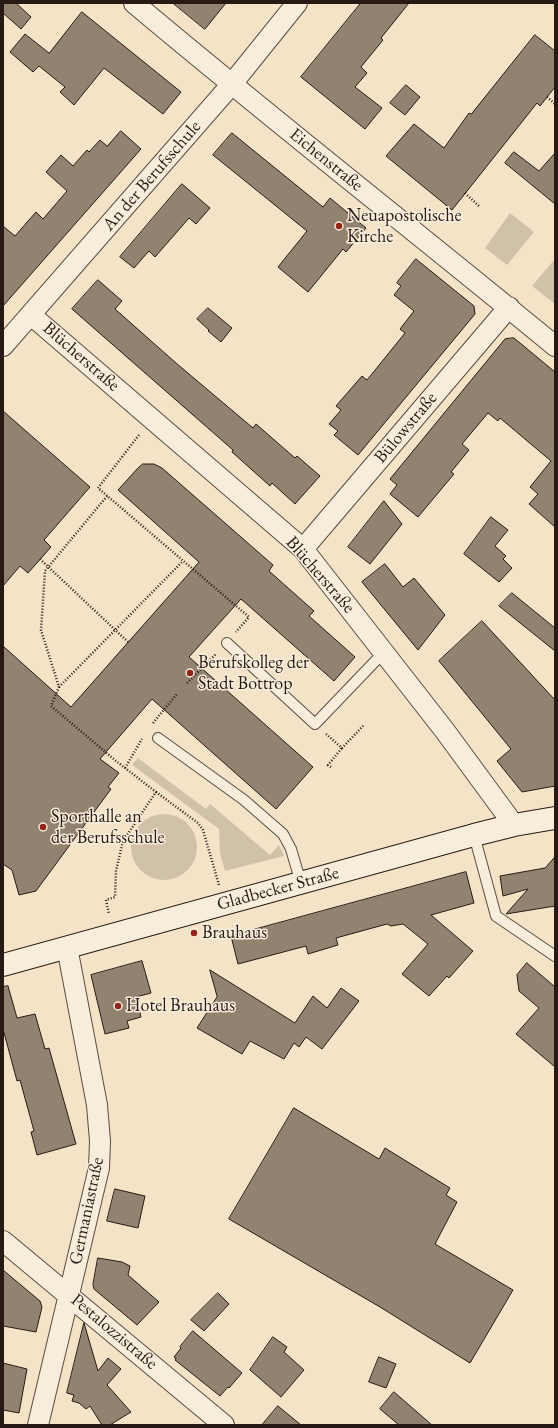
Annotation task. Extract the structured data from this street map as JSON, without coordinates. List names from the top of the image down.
{
  "streets": {
    "main road": ["Gladbecker Straße"],
    "street": [
      "Eichenstraße",
      "An der Berufsschule",
      "Blücherstraße",
      "Bülowstraße",
      "Germaniastraße",
      "Pestalozzistraße"
    ]
  },
  "crossings": [
    ["Eichenstraße", "An der Berufsschule"],
    ["Eichenstraße", "Bülowstraße"],
    ["An der Berufsschule", "Blücherstraße"],
    ["Blücherstraße", "Bülowstraße"],
    ["Blücherstraße", "Gladbecker Straße"],
    ["Gladbecker Straße", "Germaniastraße"],
    ["Germaniastraße", "Pestalozzistraße"]
  ],
  "places": [
    "Neuapostolische Kirche",
    "Berufskolleg der Stadt Bottrop",
    "Sporthalle an der Berufsschule",
    "Brauhaus",
    "Hotel Brauhaus"
  ]
}
